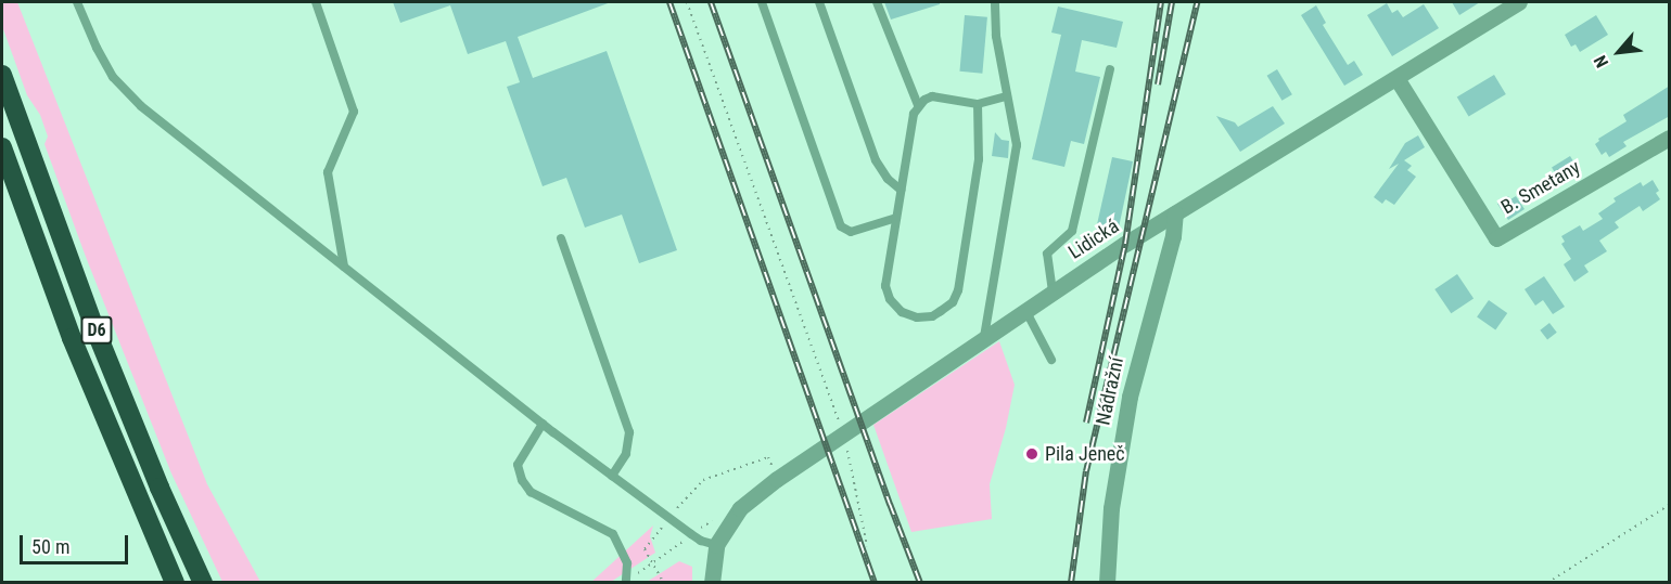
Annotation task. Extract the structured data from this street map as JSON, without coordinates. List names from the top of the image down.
{
  "streets": {
    "highway": ["D6"],
    "street": ["B. Smetany", "Lidická", "Nádražní"]
  },
  "crossings": [
    ["B. Smetany", "Lidická"],
    ["Lidická", "Nádražní"]
  ],
  "places": ["Pila Jeneč"],
  "scale_bar": "50 m",
  "north": "bottom left"
}
